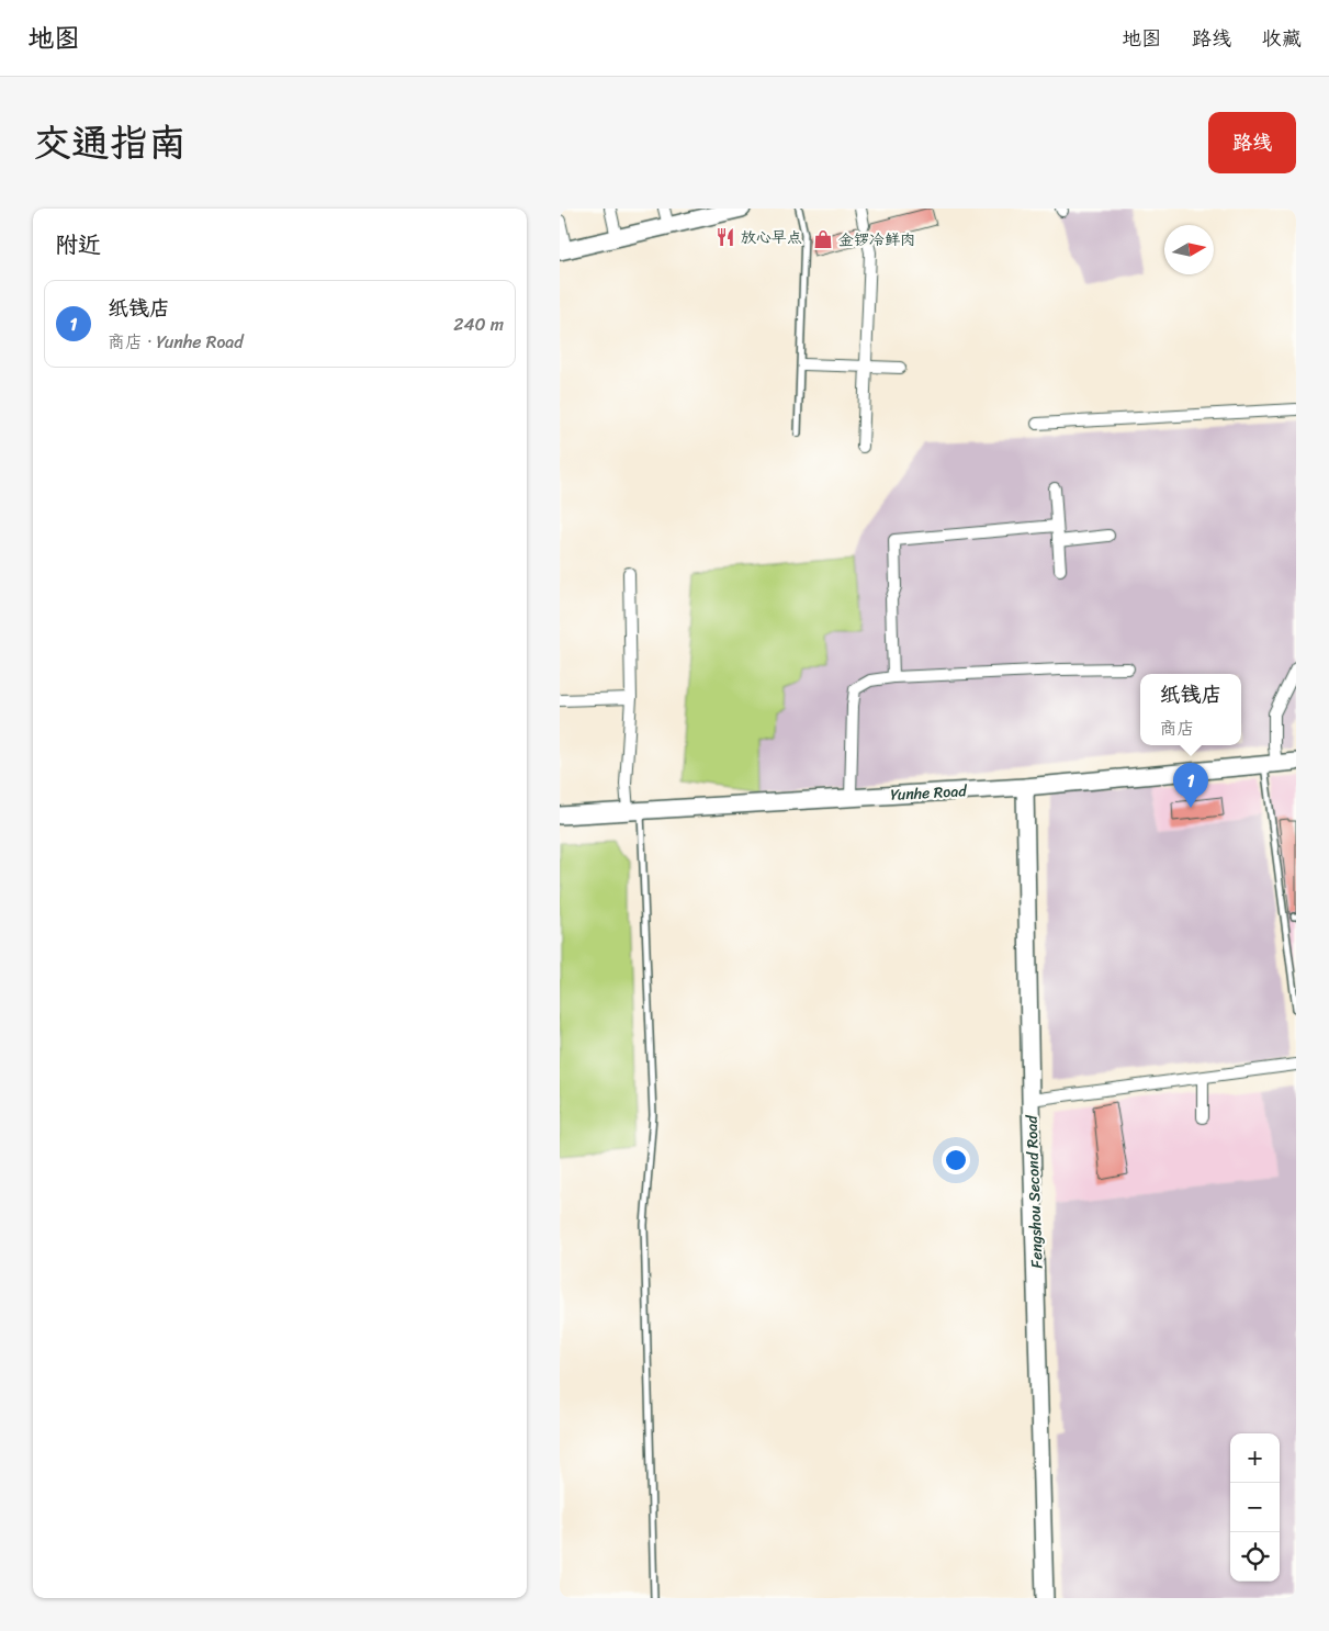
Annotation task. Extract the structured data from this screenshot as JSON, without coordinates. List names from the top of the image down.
{
  "streets": {
    "street": ["Yunhe Road", "Fengshou Second Road"]
  },
  "crossings": [
    ["Yunhe Road", "Fengshou Second Road"]
  ],
  "places": {
    "restaurant": ["放心早点"],
    "shop": ["金锣冷鲜肉"]
  },
  "north": "right",
  "page": {
    "header": "地图",
    "nav": ["地图", "路线", "收藏"],
    "title": "交通指南",
    "buttons": "路线",
    "heading": "附近",
    "list": [
      {
        "mark": "1",
        "name": "纸钱店",
        "note": "商店 · Yunhe Road",
        "value": "240 m"
      }
    ],
    "popup": ["纸钱店", "商店"],
    "pins": "1",
    "map_buttons": ["+", "−"]
  }
}
